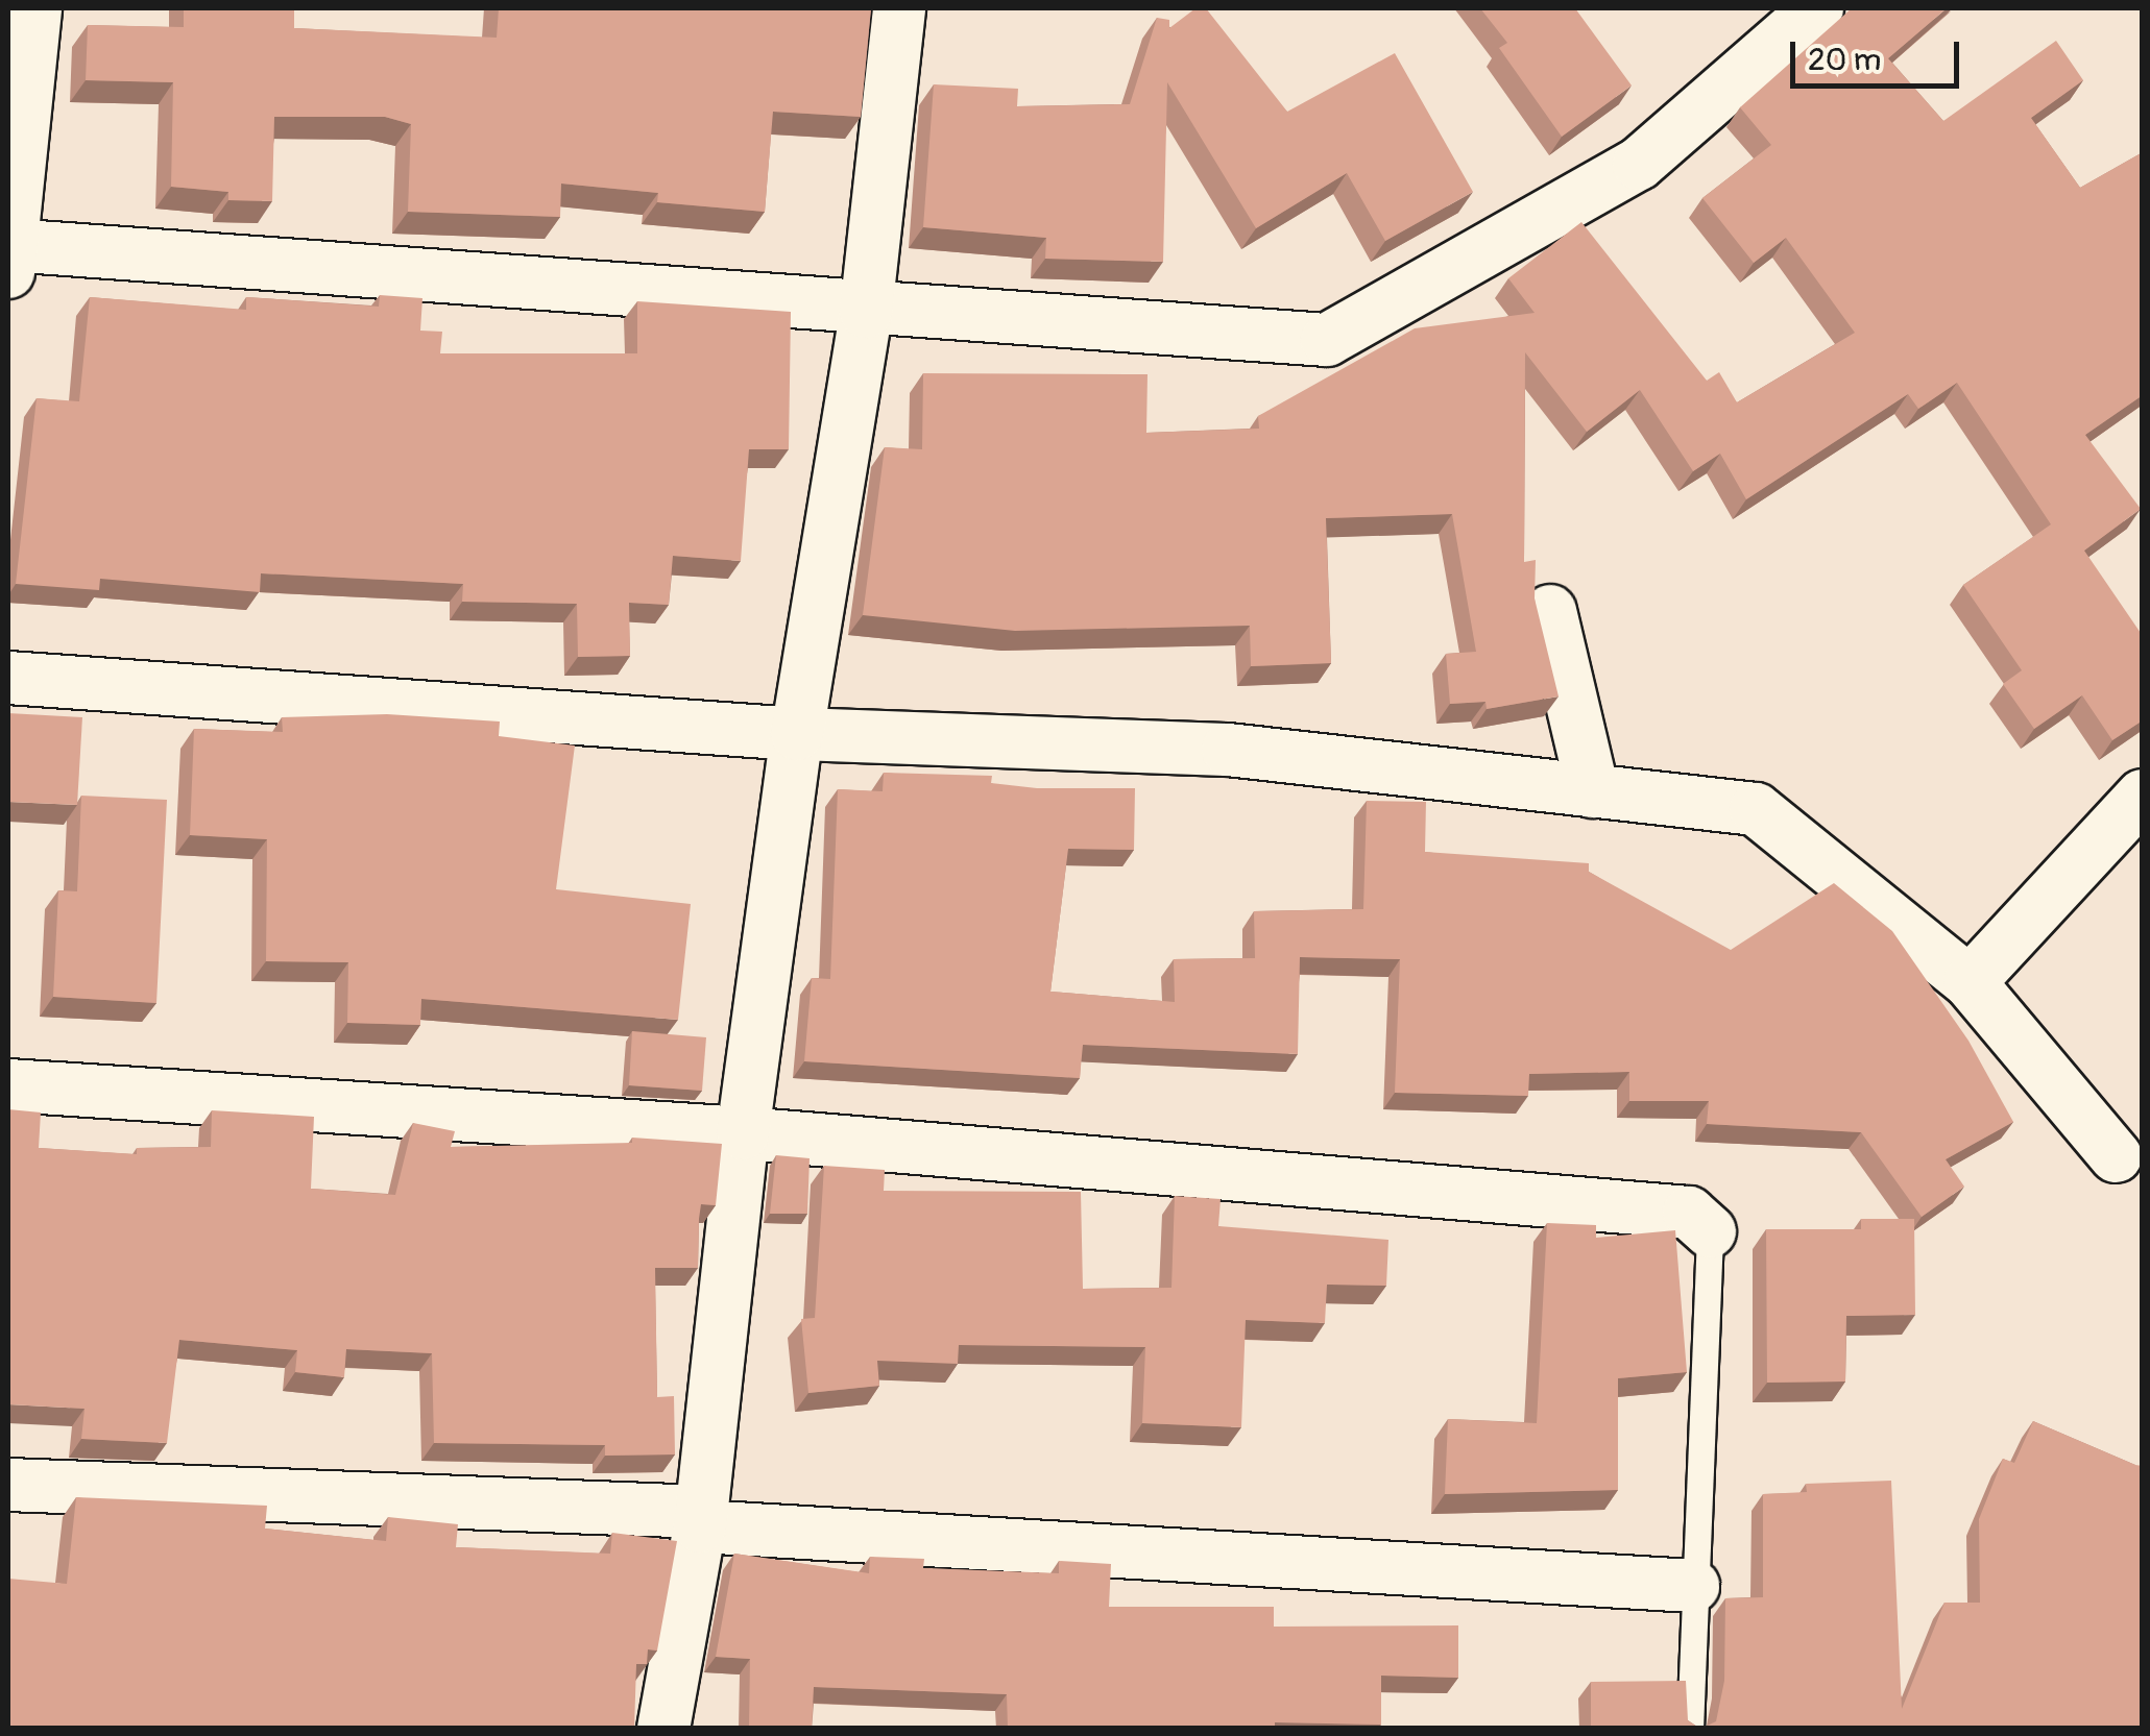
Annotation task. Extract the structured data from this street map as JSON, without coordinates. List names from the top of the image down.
{
  "scale_bar": "20 m"
}
